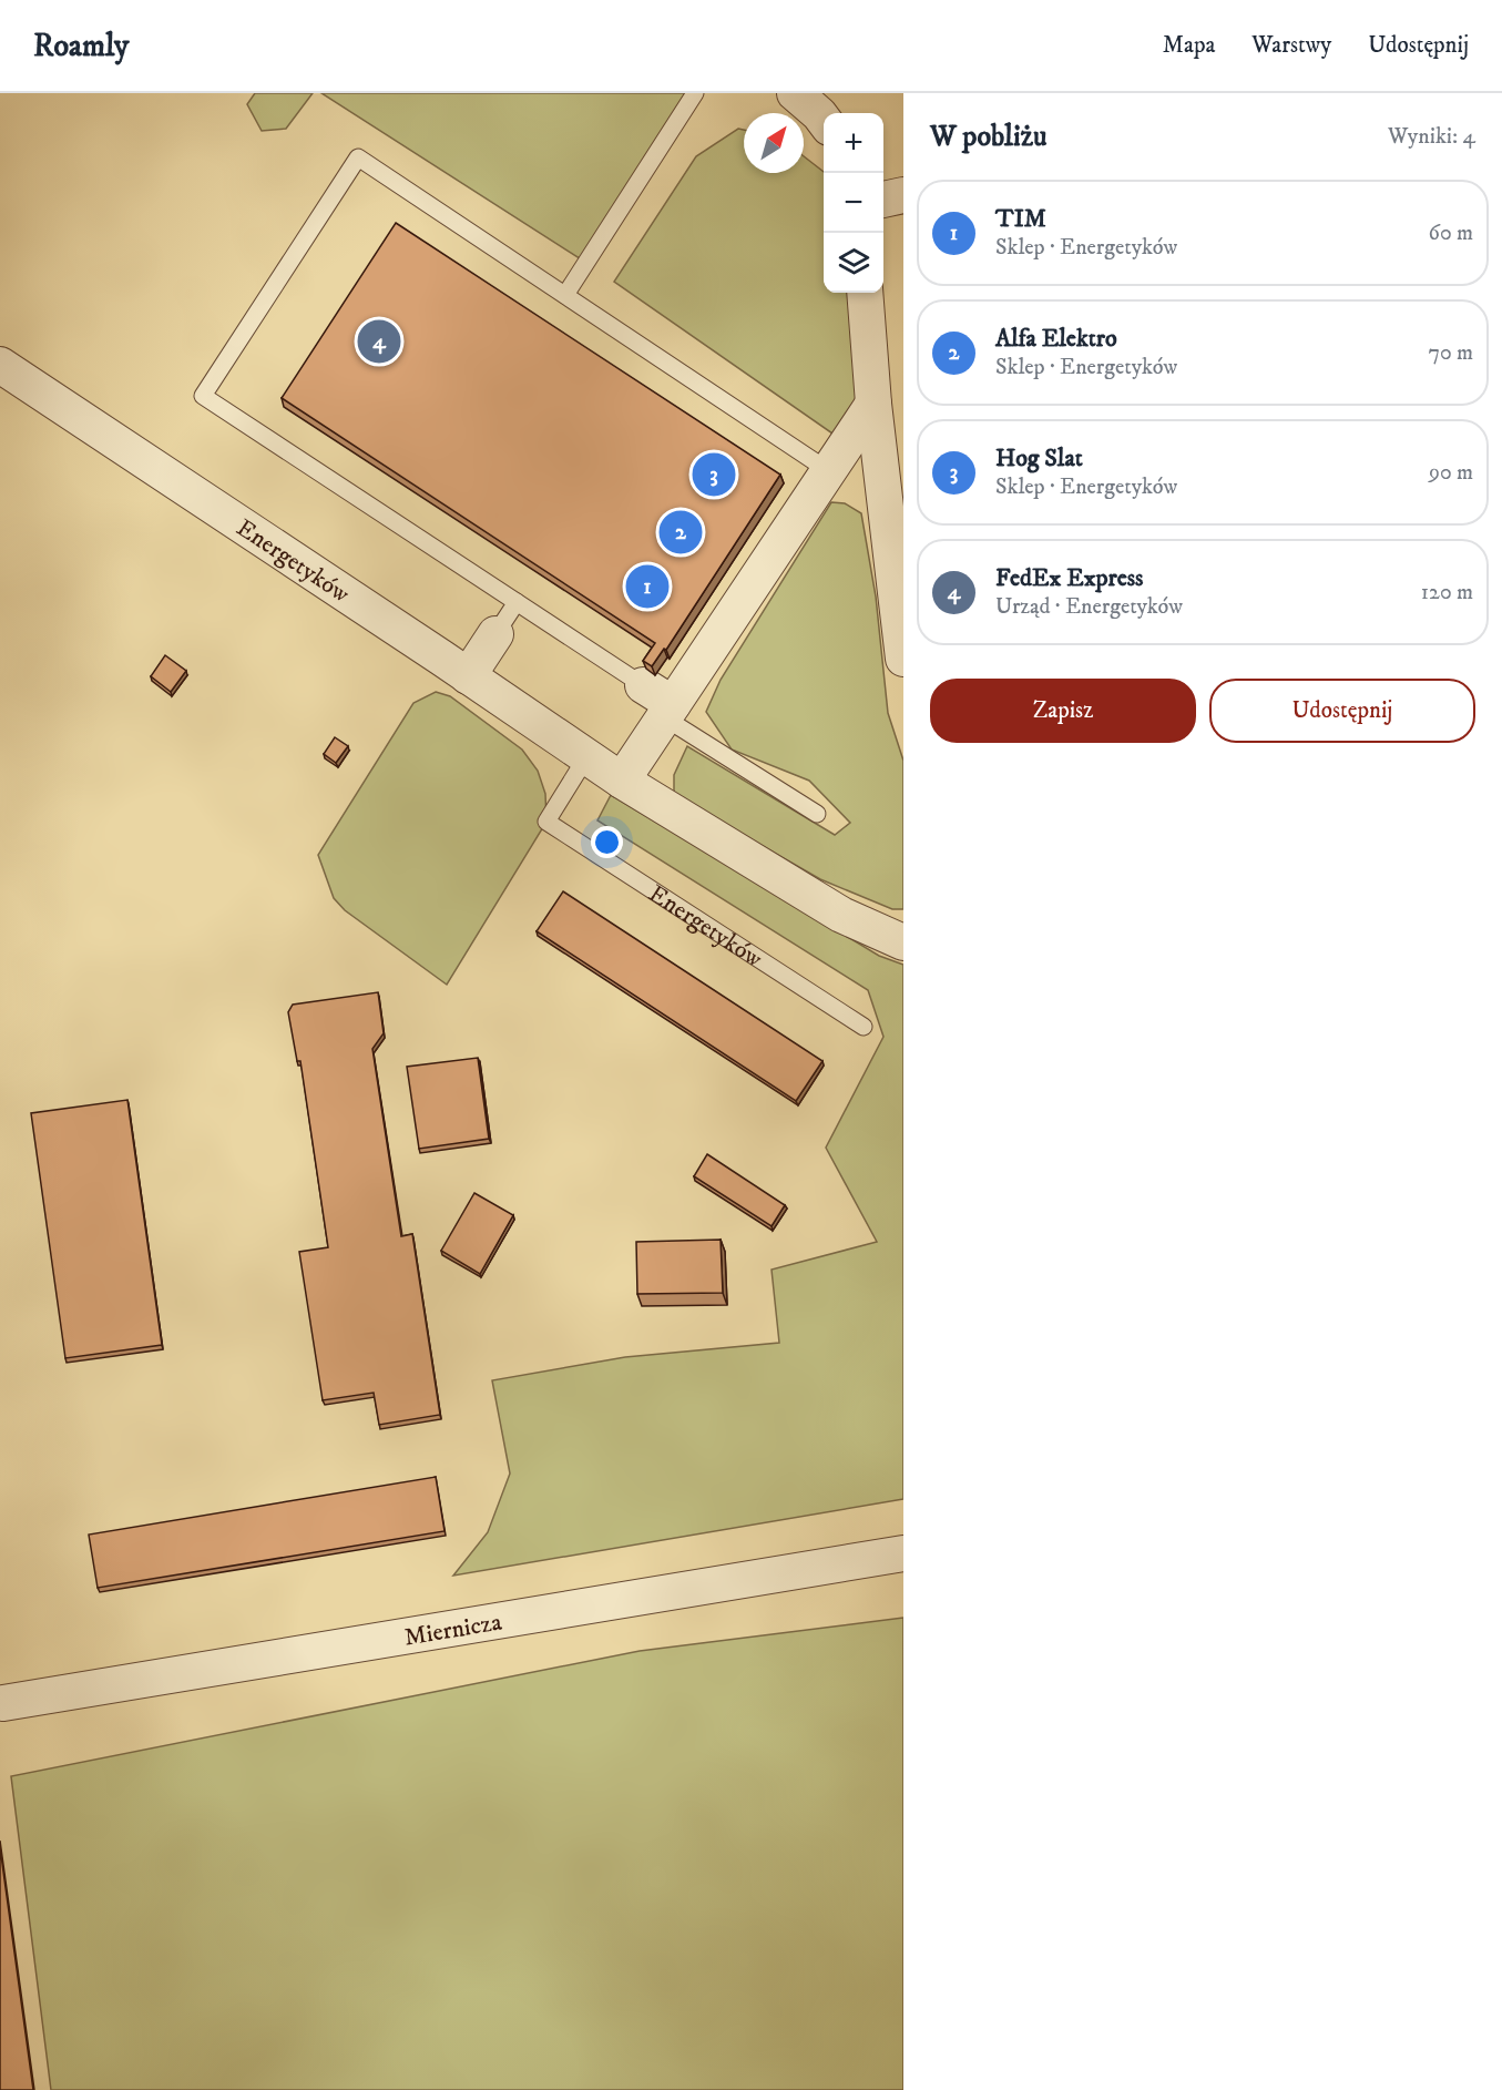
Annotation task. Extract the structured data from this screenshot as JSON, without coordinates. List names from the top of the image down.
{
  "streets": {
    "street": ["Energetyków", "Miernicza"]
  },
  "north": "top right",
  "page": {
    "header": "Roamly",
    "nav": ["Mapa", "Warstwy", "Udostępnij"],
    "heading": ["W pobliżu", "Wyniki: 4"],
    "map_buttons": ["+", "−"],
    "list": [
      {
        "mark": "1",
        "name": "TIM",
        "note": "Sklep · Energetyków",
        "value": "60 m"
      },
      {
        "mark": "2",
        "name": "Alfa Elektro",
        "note": "Sklep · Energetyków",
        "value": "70 m"
      },
      {
        "mark": "3",
        "name": "Hog Slat",
        "note": "Sklep · Energetyków",
        "value": "90 m"
      },
      {
        "mark": "4",
        "name": "FedEx Express",
        "note": "Urząd · Energetyków",
        "value": "120 m"
      }
    ],
    "pins": [
      "4",
      "3",
      "2",
      "1"
    ],
    "buttons": ["Zapisz", "Udostępnij"]
  }
}
